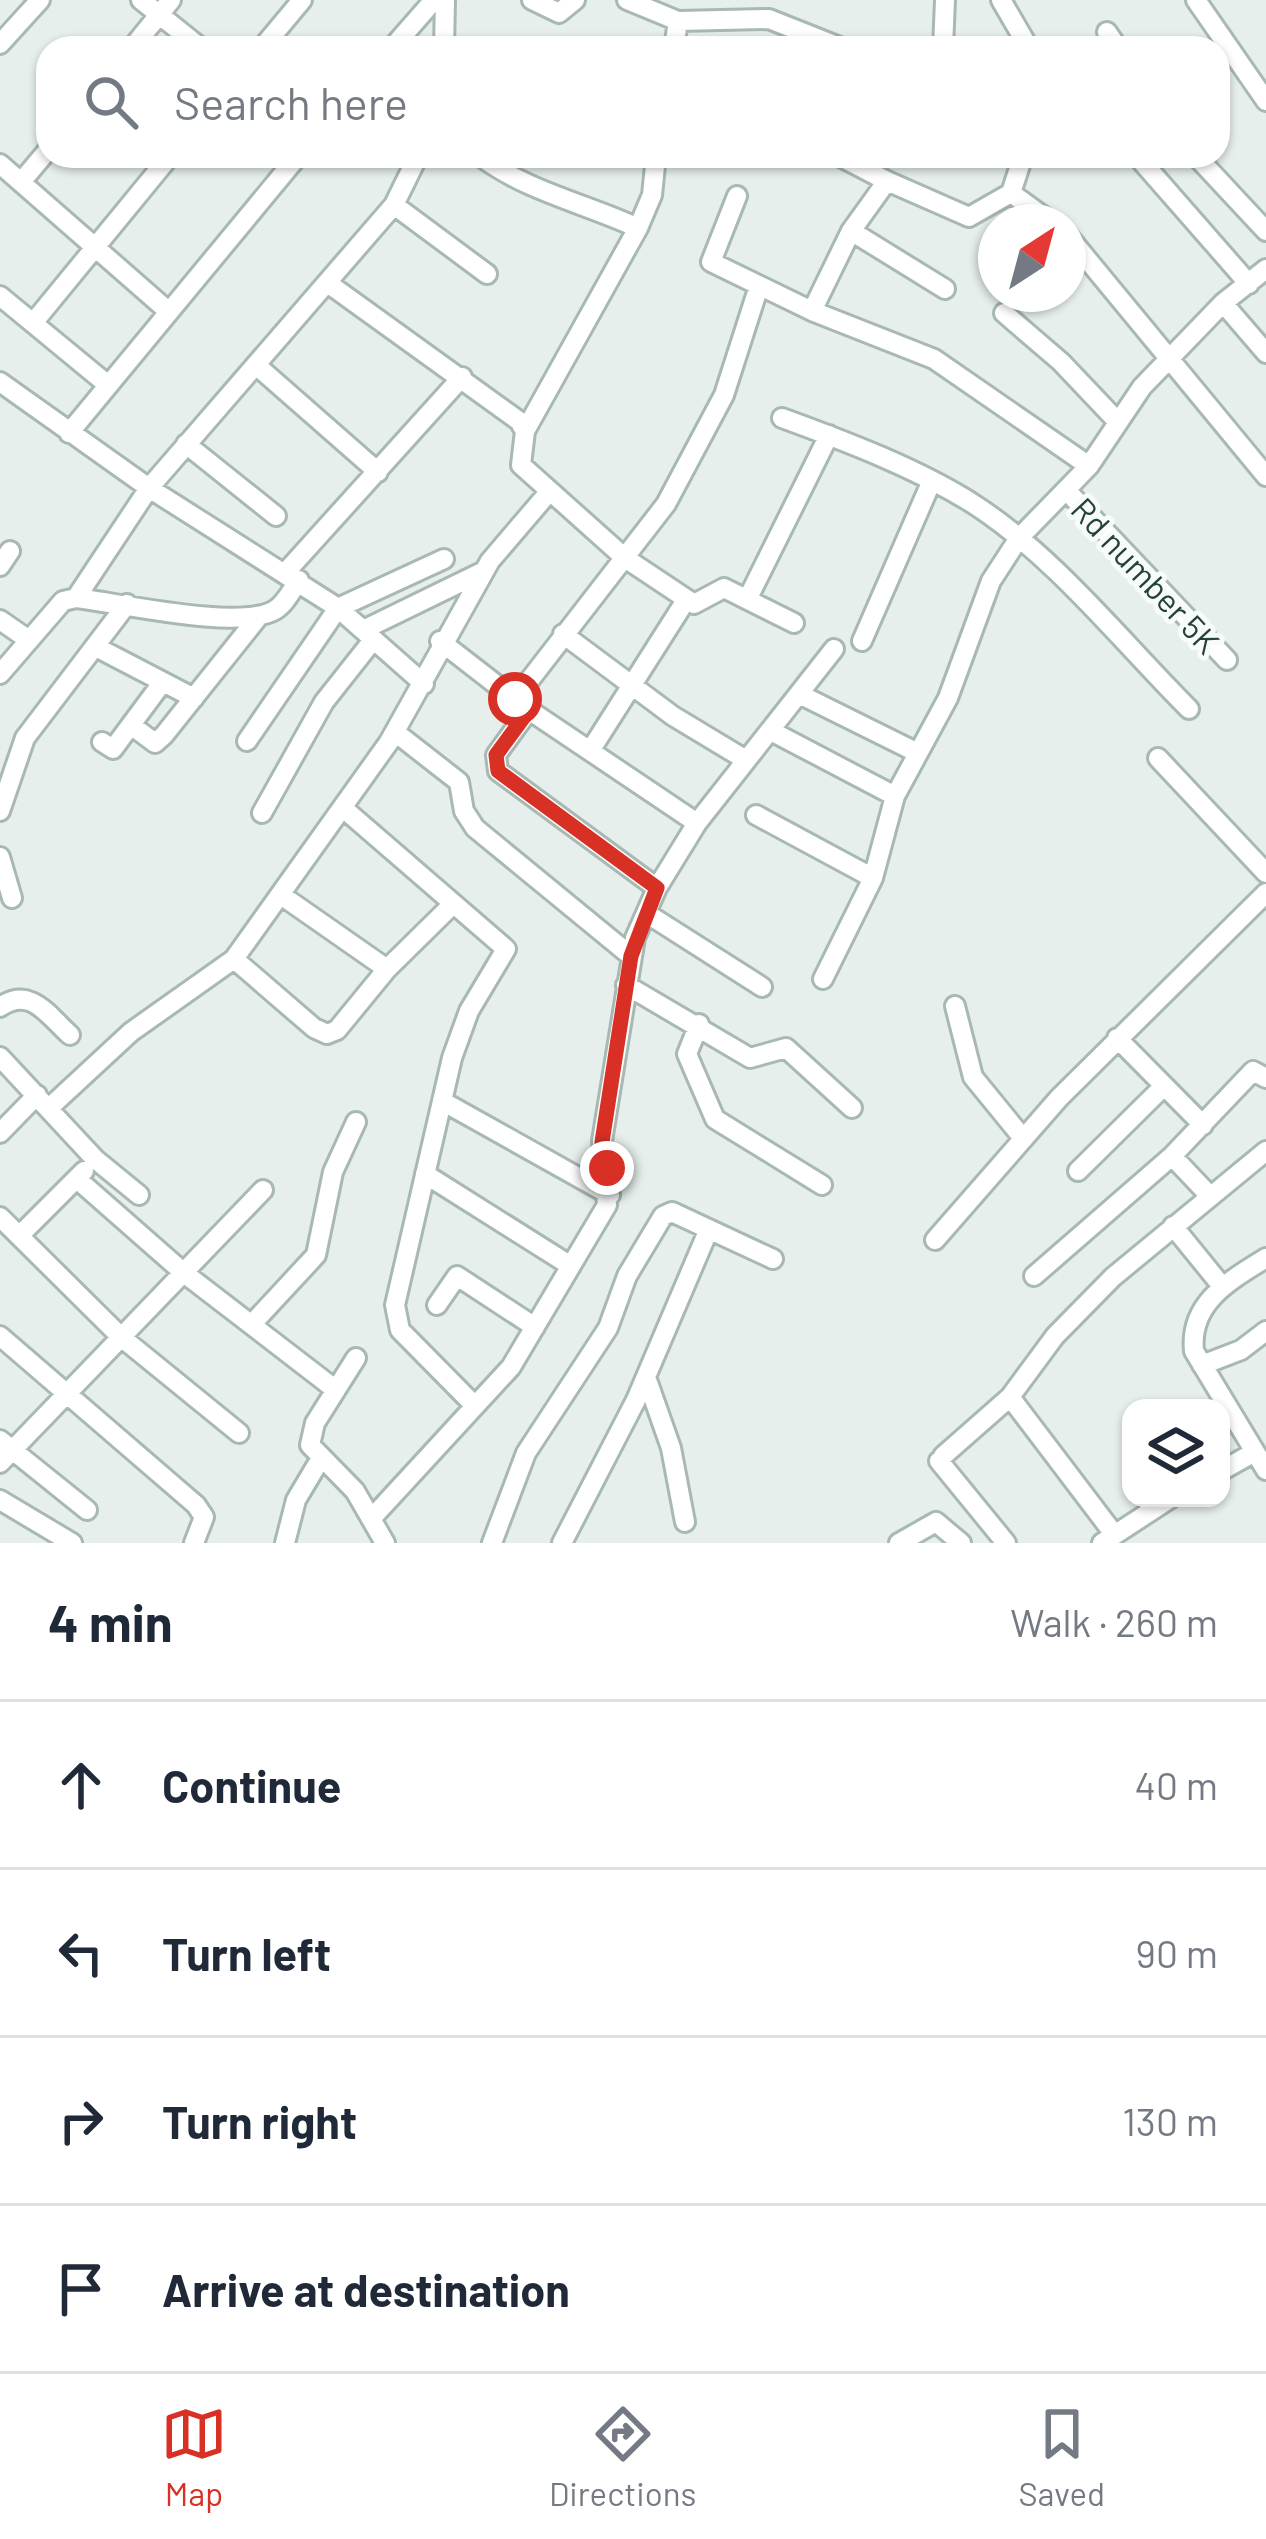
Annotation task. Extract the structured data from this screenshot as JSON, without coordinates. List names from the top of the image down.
{
  "streets": {
    "street": ["Rd number 5K"]
  },
  "north": "top right",
  "page": {
    "search": "Search here",
    "heading": ["4 min", "Walk · 260 m"],
    "list": [
      ["Continue", "40 m"],
      ["Turn left", "90 m"],
      ["Turn right", "130 m"],
      "Arrive at destination"
    ],
    "nav": ["Map", "Directions", "Saved"]
  }
}
